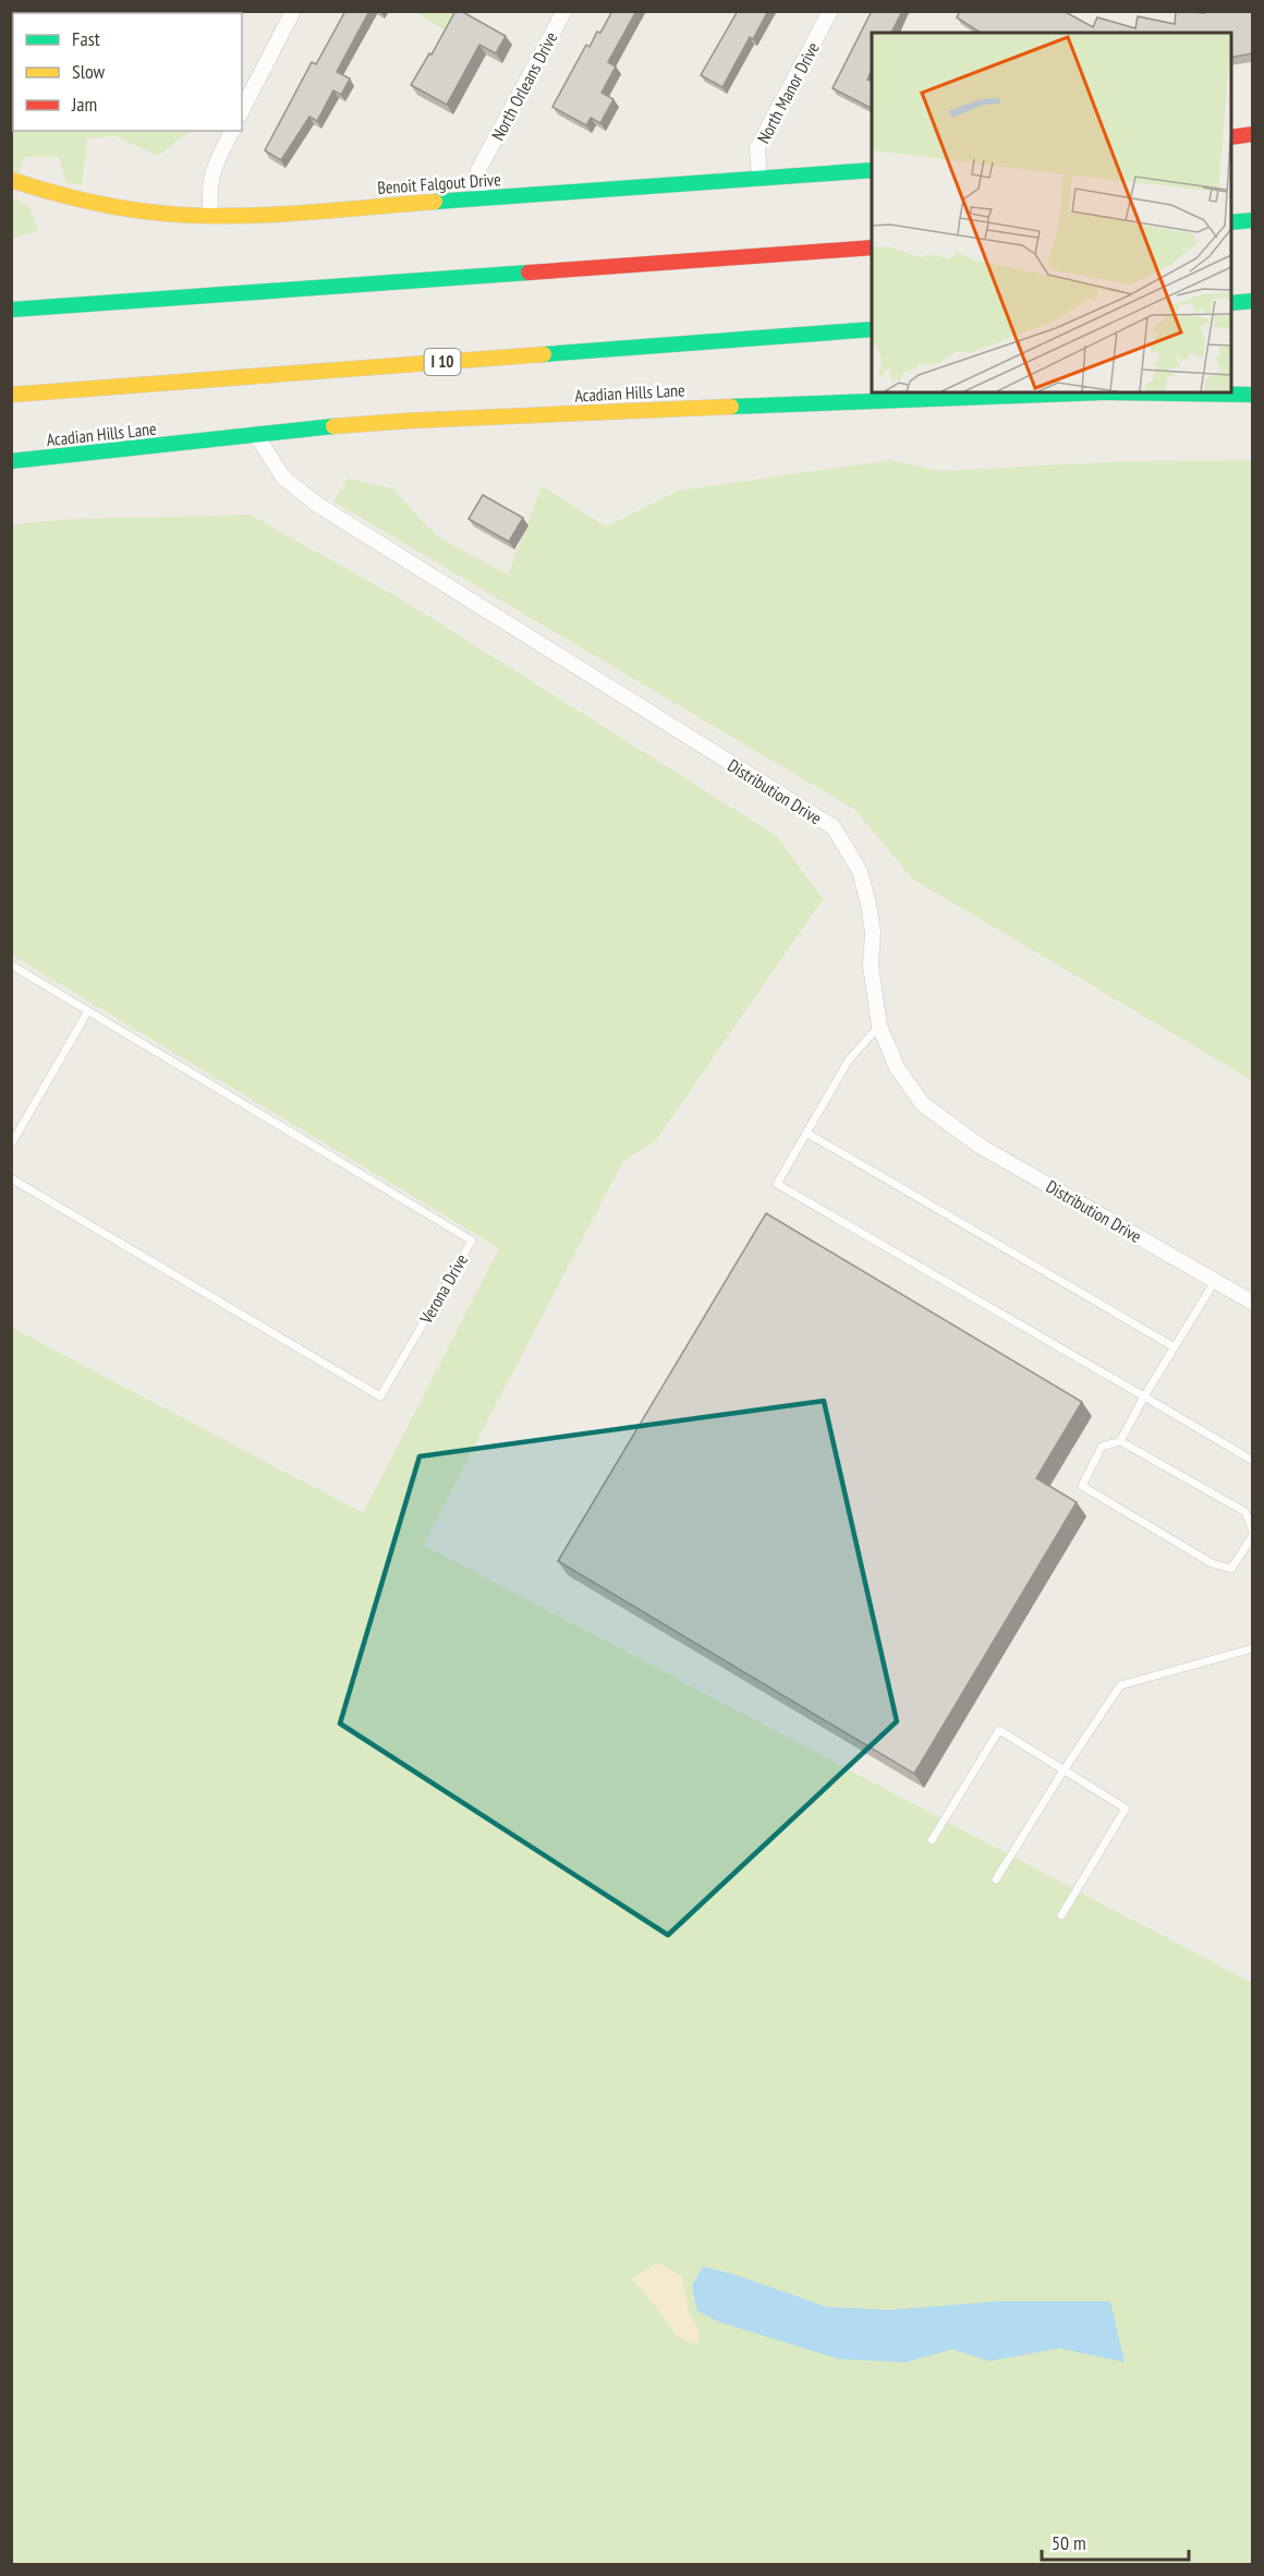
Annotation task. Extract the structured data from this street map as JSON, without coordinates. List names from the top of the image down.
{
  "streets": {
    "main road": ["Benoit Falgout Drive", "I 10", "Acadian Hills Lane"],
    "street": ["North Orleans Drive", "North Manor Drive", "Distribution Drive"],
    "lane": ["Verona Drive"]
  },
  "crossings": [
    ["North Orleans Drive", "Benoit Falgout Drive"],
    ["North Manor Drive", "Benoit Falgout Drive"],
    ["Acadian Hills Lane", "Distribution Drive"]
  ],
  "legend": ["Fast", "Slow", "Jam"],
  "scale_bar": "50 m"
}
